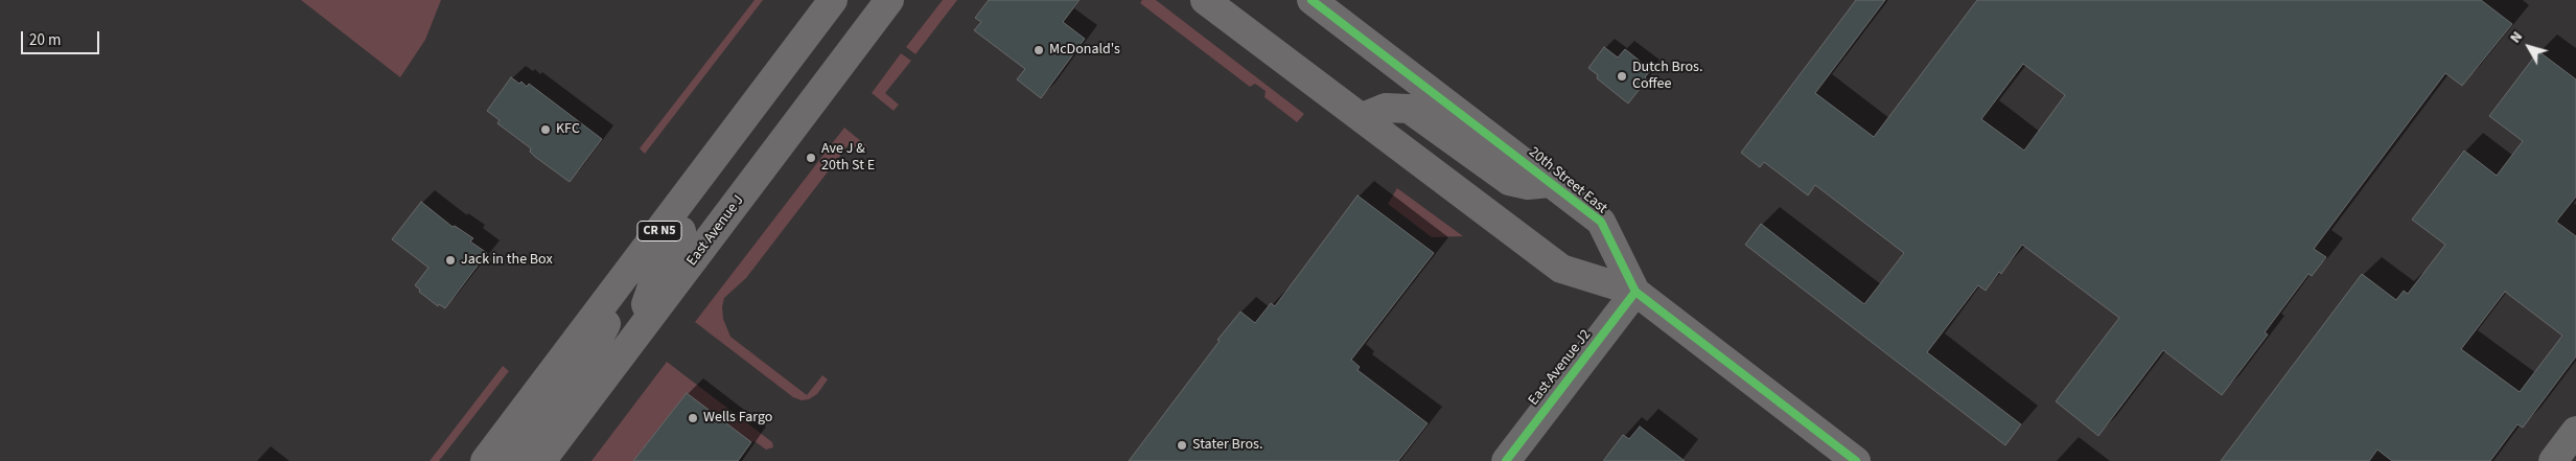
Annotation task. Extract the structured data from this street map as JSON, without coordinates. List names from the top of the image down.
{
  "streets": {
    "main road": ["20th Street East", "CR N5", "East Avenue J"],
    "street": ["East Avenue J2"]
  },
  "crossings": [
    ["20th Street East", "East Avenue J2"]
  ],
  "places": [
    "McDonald's",
    "Dutch Bros. Coffee",
    "KFC",
    "Ave J & 20th St E",
    "Jack in the Box",
    "Wells Fargo",
    "Stater Bros."
  ],
  "scale_bar": "20 m",
  "north": "top left"
}
